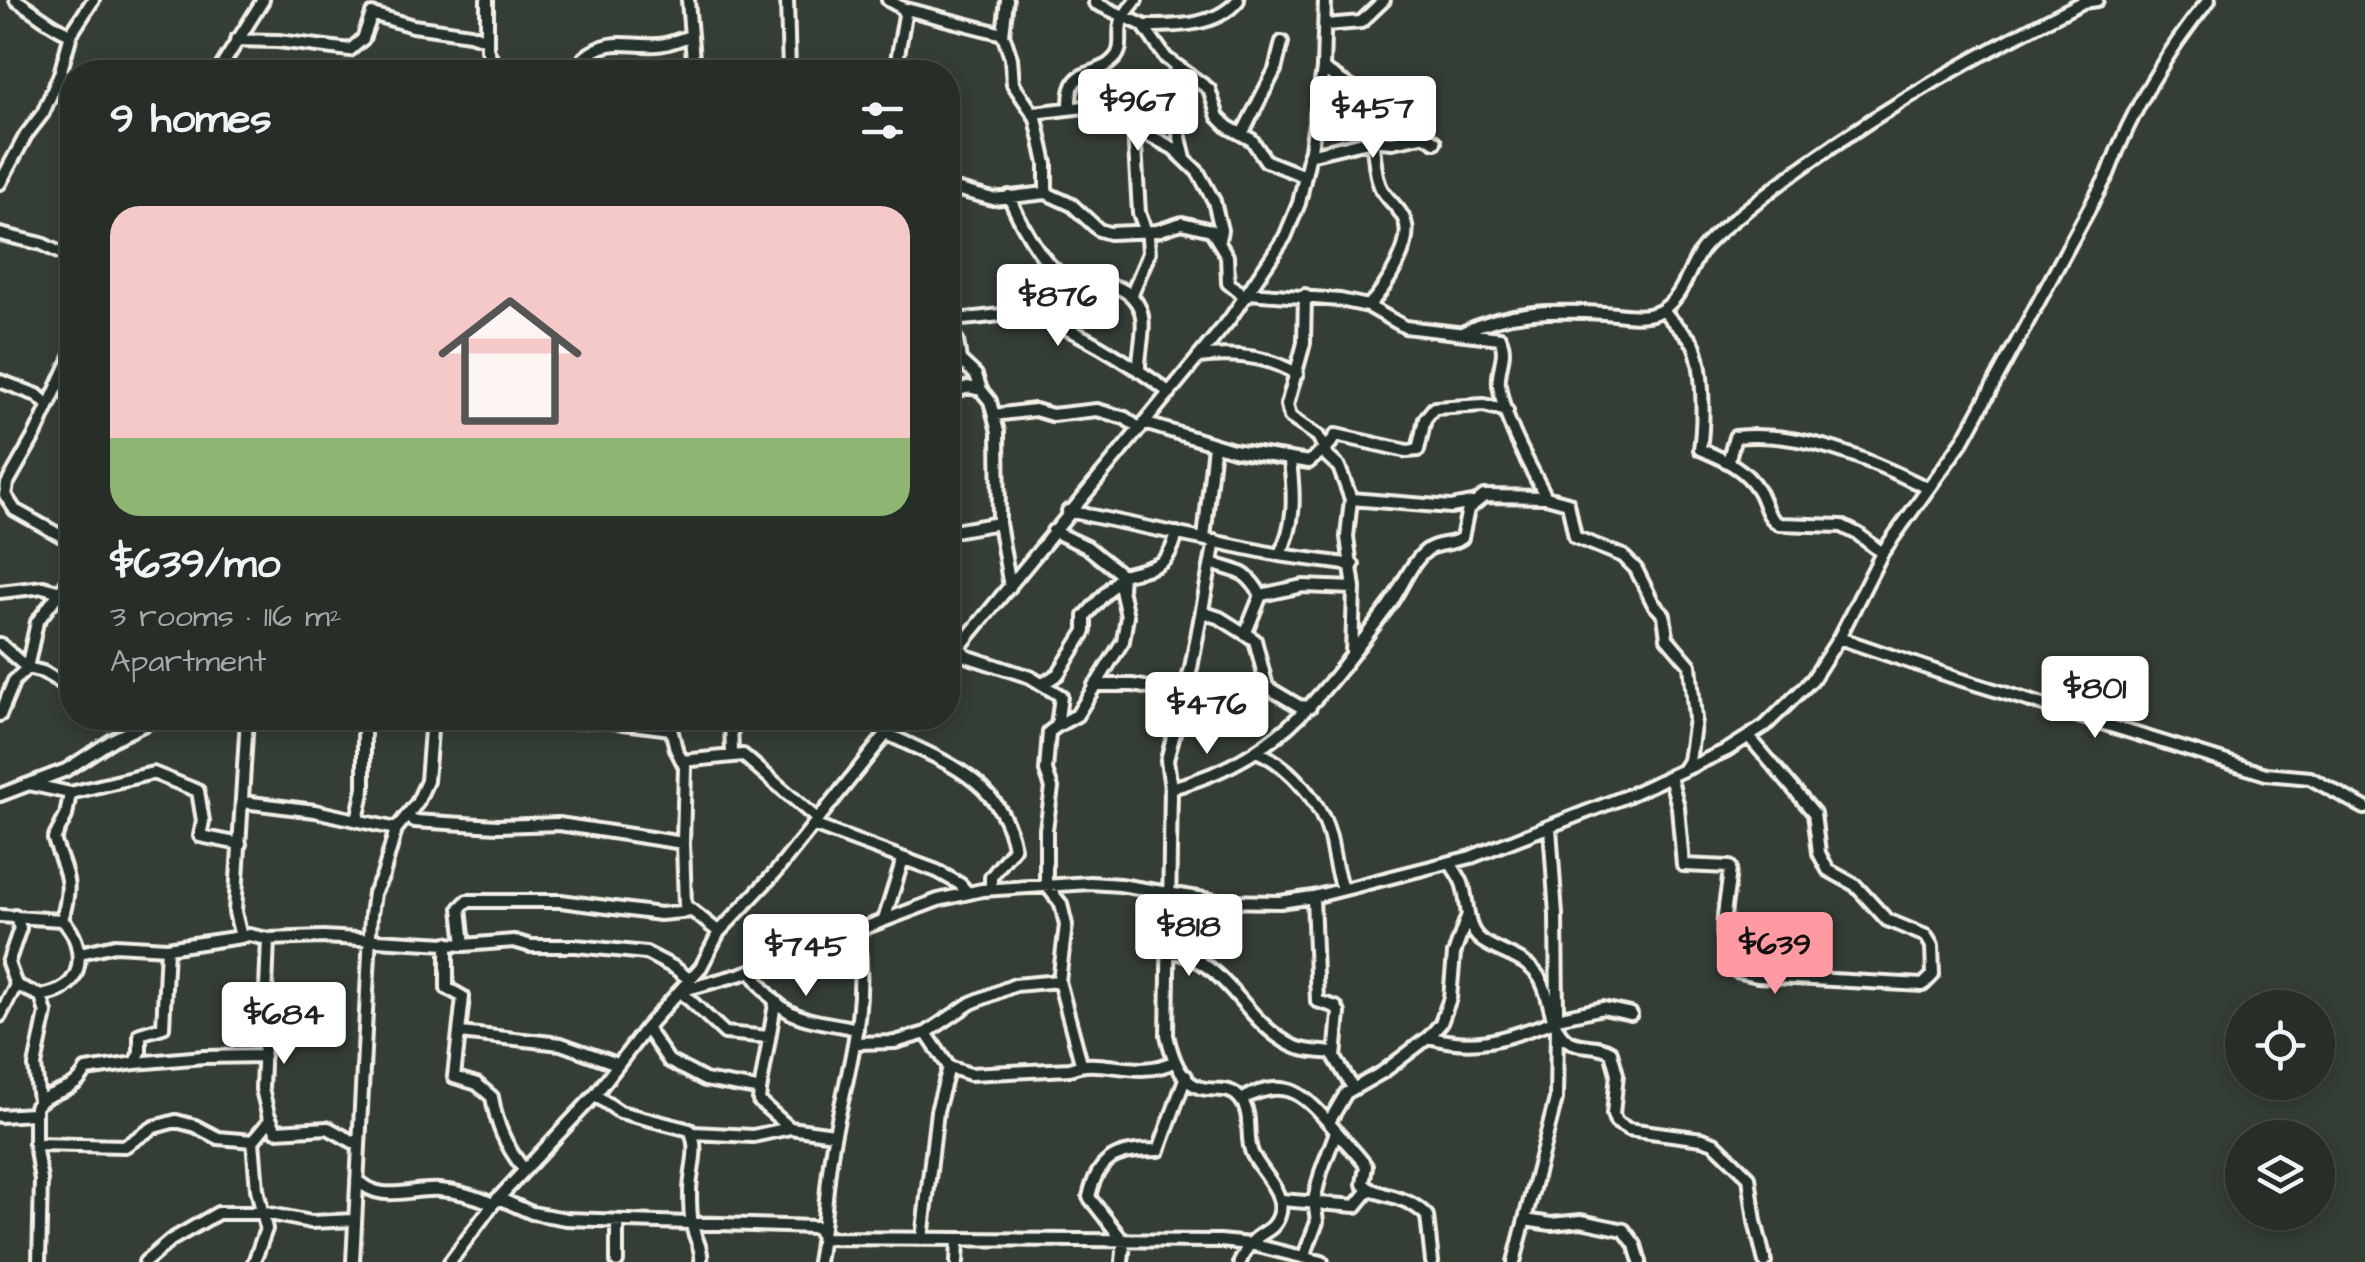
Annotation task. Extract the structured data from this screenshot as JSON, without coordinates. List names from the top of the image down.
{
  "page": {
    "heading": "9 homes",
    "price": [
      "$967",
      "$457",
      "$876",
      "$801",
      "$476",
      "$818",
      "$639",
      "$745",
      "$684"
    ],
    "list": [
      {
        "name": "$639/mo",
        "note": "3 rooms · 116 m² · Apartment"
      }
    ]
  }
}
